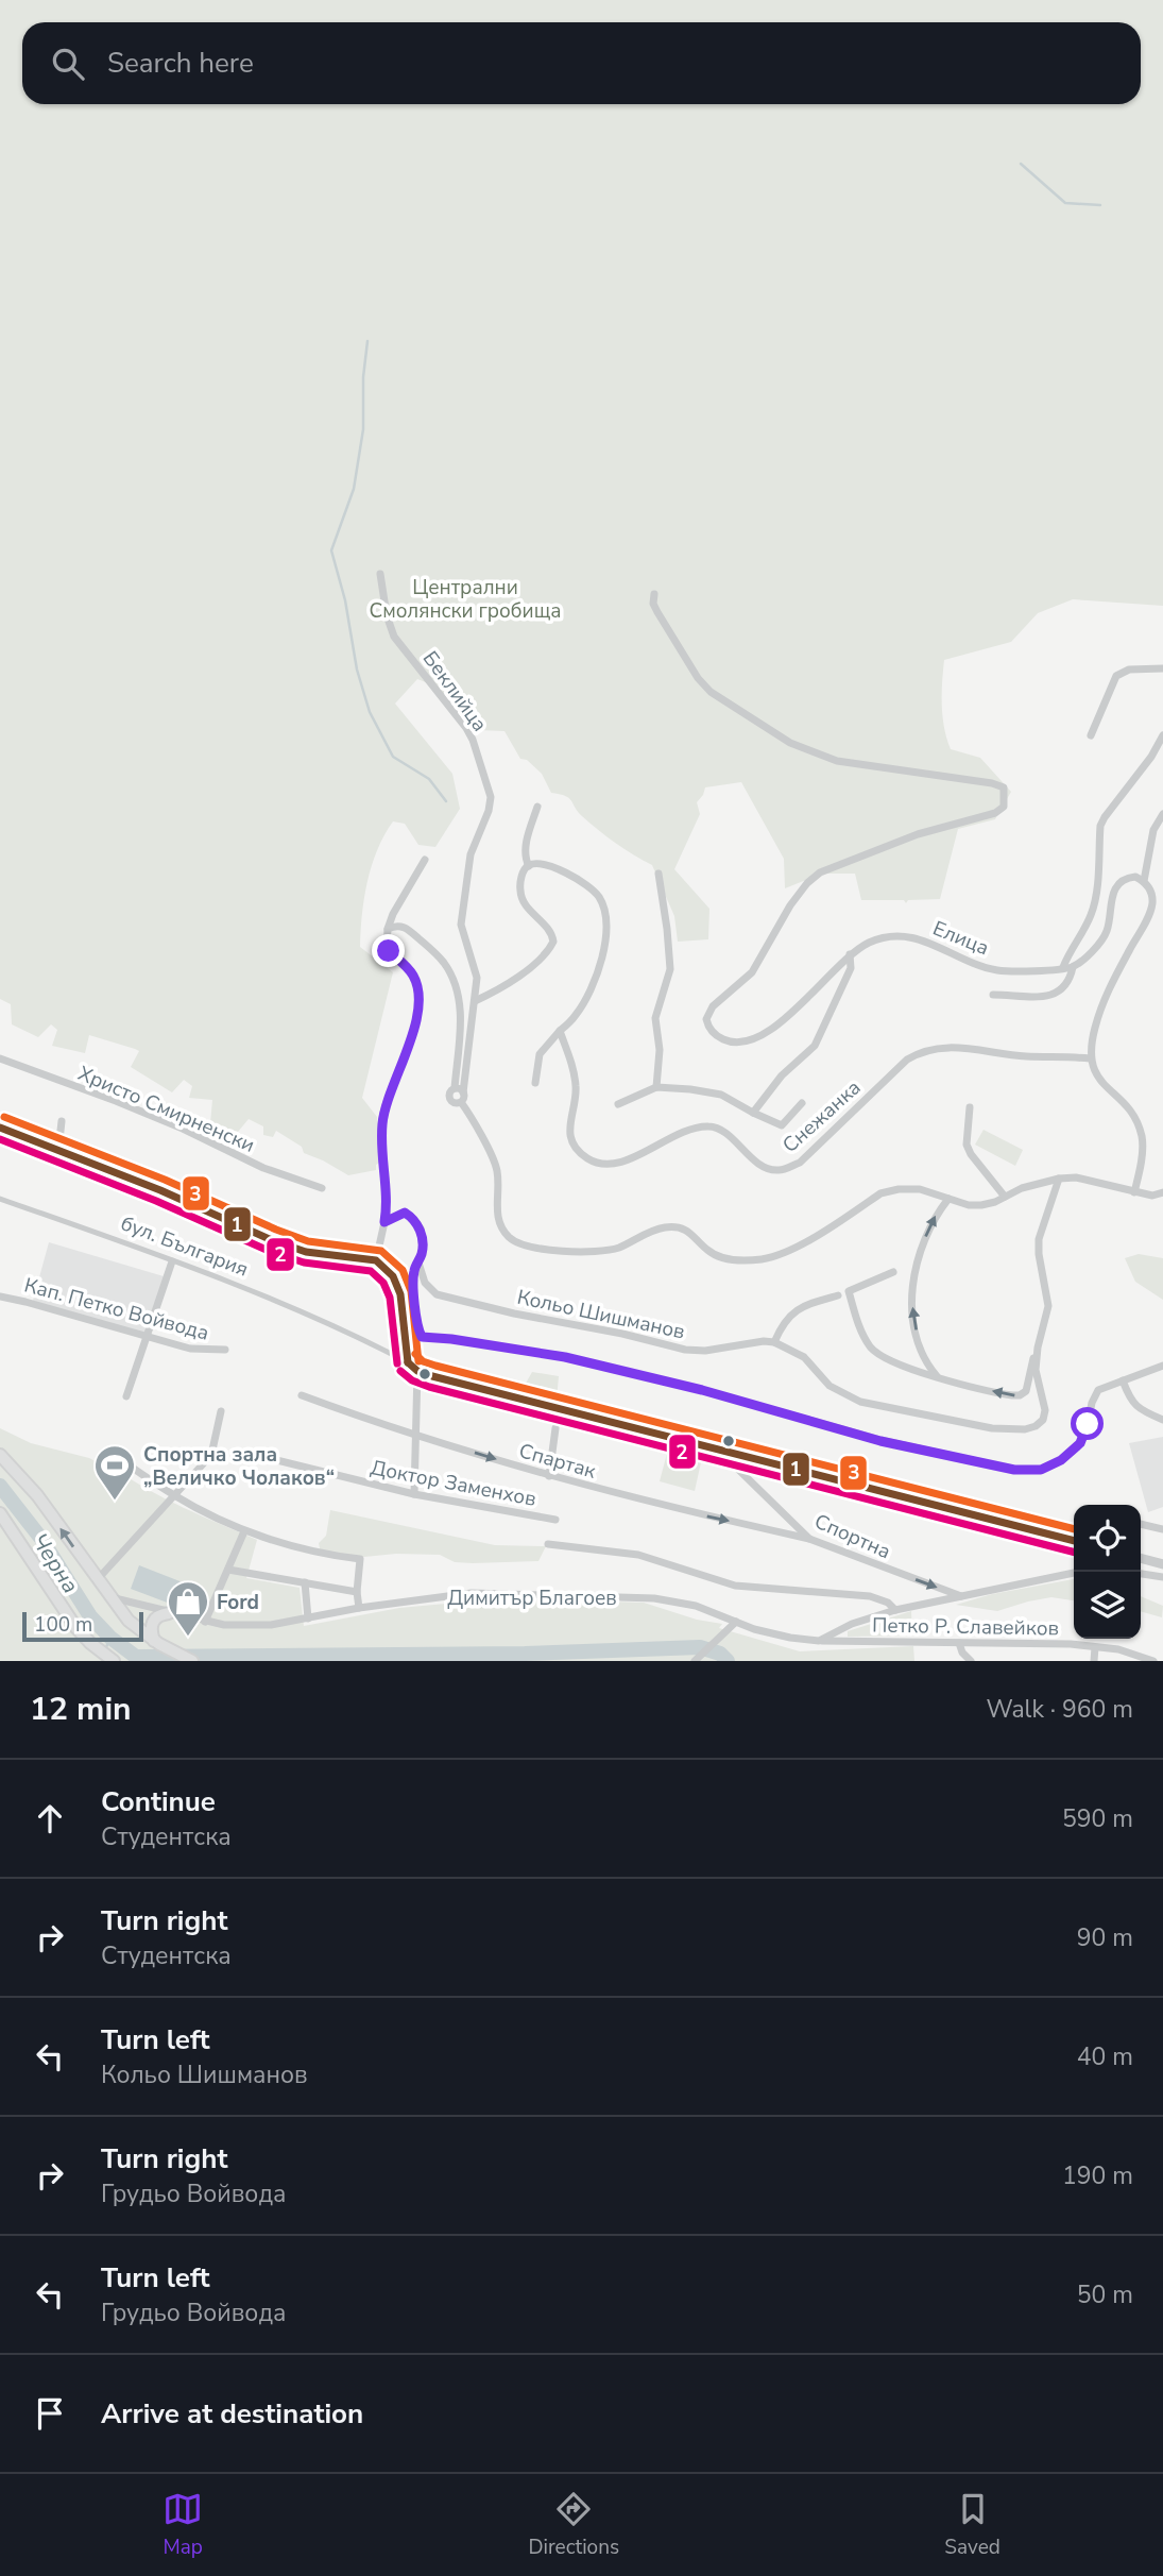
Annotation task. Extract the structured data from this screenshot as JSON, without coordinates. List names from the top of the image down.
{
  "streets": {
    "street": [
      "Беклийца",
      "Елица",
      "Христо Смирненски",
      "Снежанка",
      "бул. България",
      "Кап. Петко Войвода",
      "Кольо Шишманов",
      "Спартак",
      "Доктор Заменхов",
      "Спортна",
      "Димитър Благоев",
      "Петко Р. Славейков"
    ]
  },
  "crossings": [
    ["бул. България", "Спортна"],
    ["Спартак", "Спортна"],
    ["Димитър Благоев", "Петко Р. Славейков"]
  ],
  "water": ["Черна"],
  "parks": ["Централни Смолянски гробища"],
  "places": {
    "sports": ["Спортна зала „Величко Чолаков“"],
    "shop": ["Ford"]
  },
  "lines": ["transit line 3", "transit line 1", "transit line 2"],
  "scale_bar": "100 m",
  "page": {
    "search": "Search here",
    "scale": "100 m",
    "heading": ["12 min", "Walk · 960 m"],
    "list": [
      ["Continue", "Студентска", "590 m"],
      ["Turn right", "Студентска", "90 m"],
      ["Turn left", "Кольо Шишманов", "40 m"],
      ["Turn right", "Грудьо Войвода", "190 m"],
      ["Turn left", "Грудьо Войвода", "50 m"],
      "Arrive at destination"
    ],
    "nav": ["Map", "Directions", "Saved"]
  }
}
